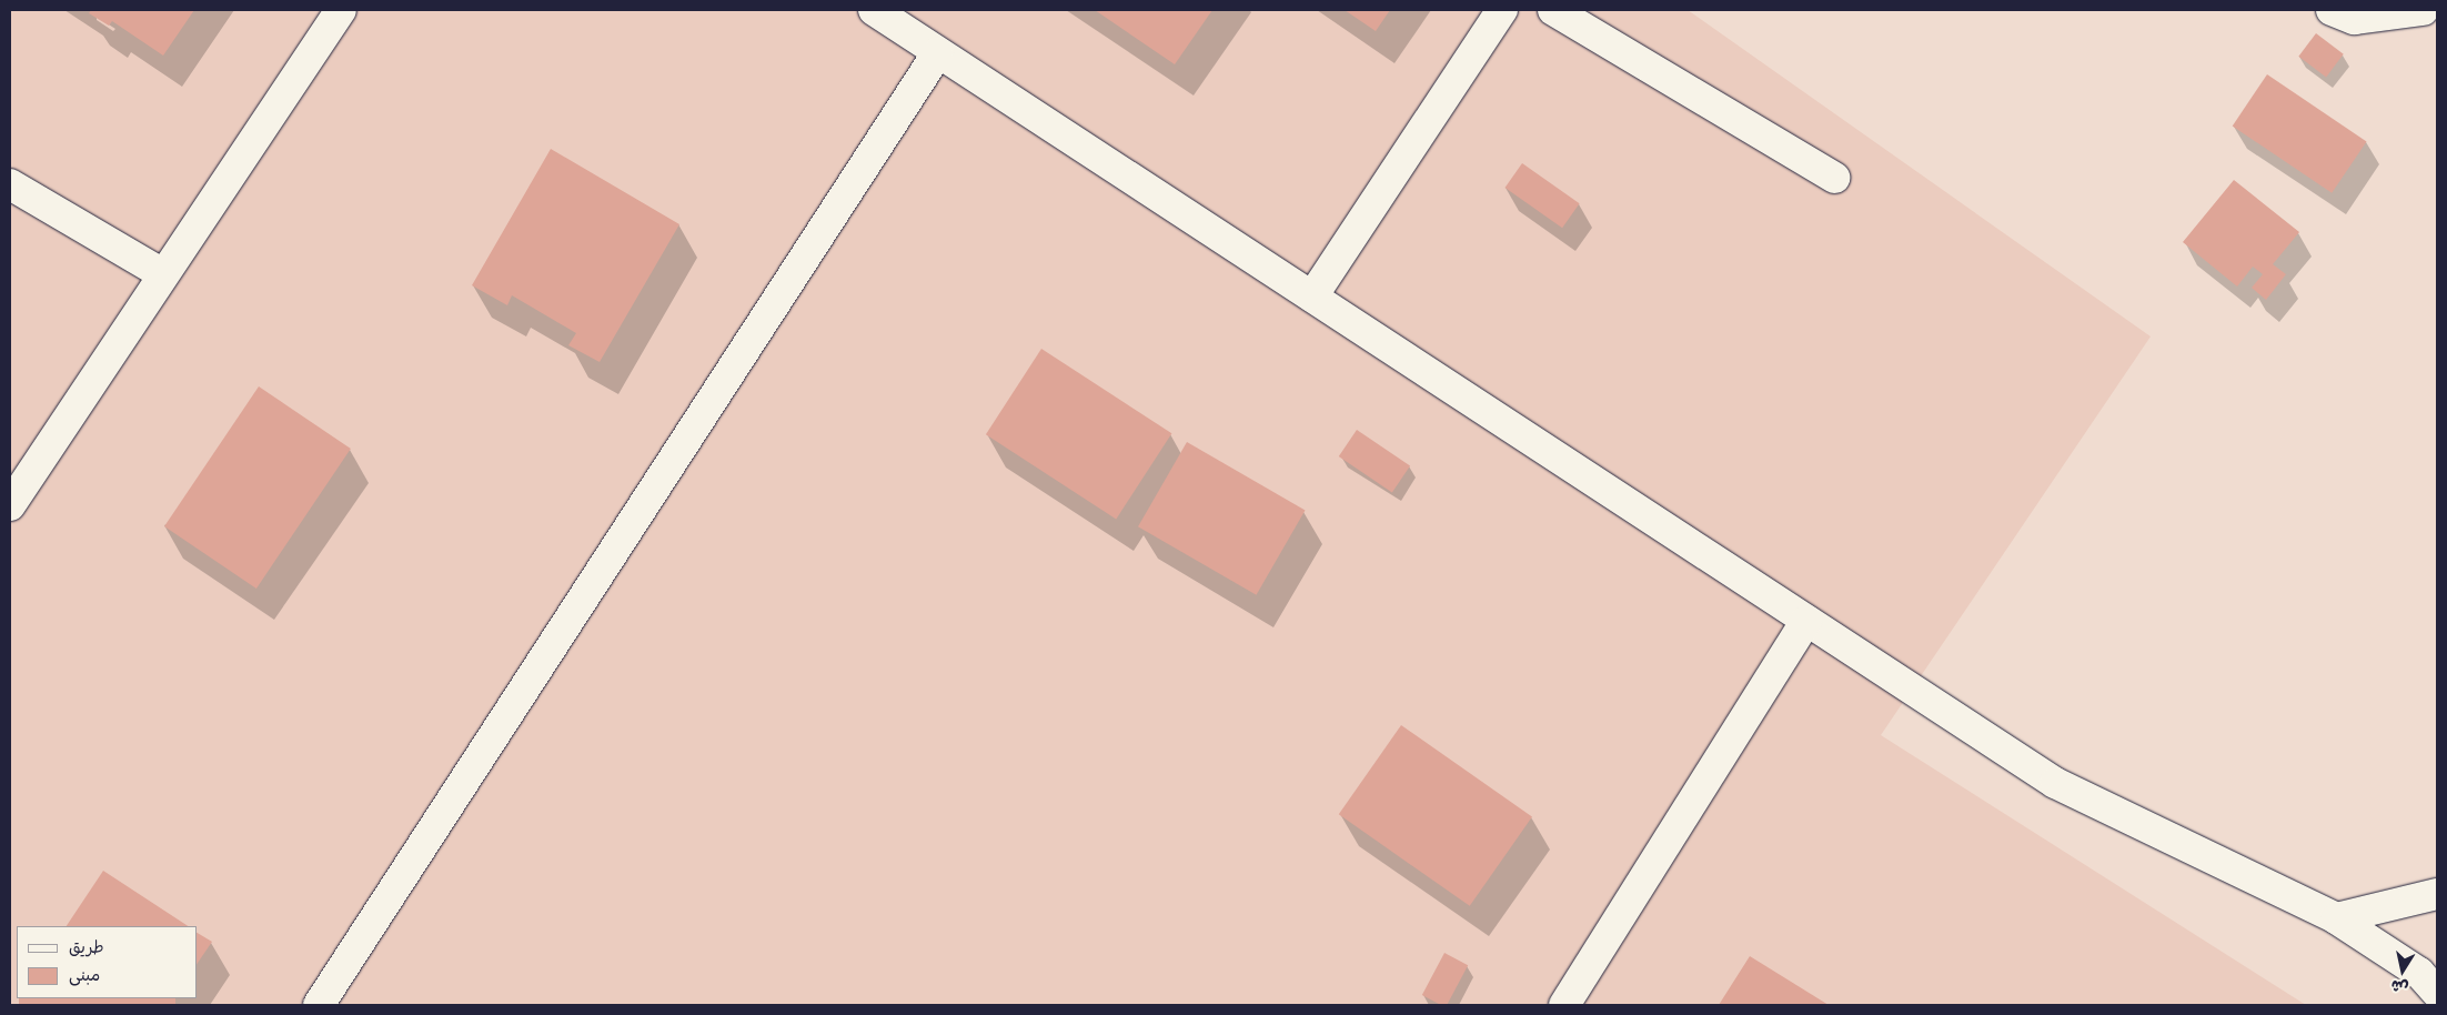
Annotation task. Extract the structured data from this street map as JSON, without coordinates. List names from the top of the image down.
{
  "legend": ["طريق", "مبنى"],
  "north": "bottom"
}
